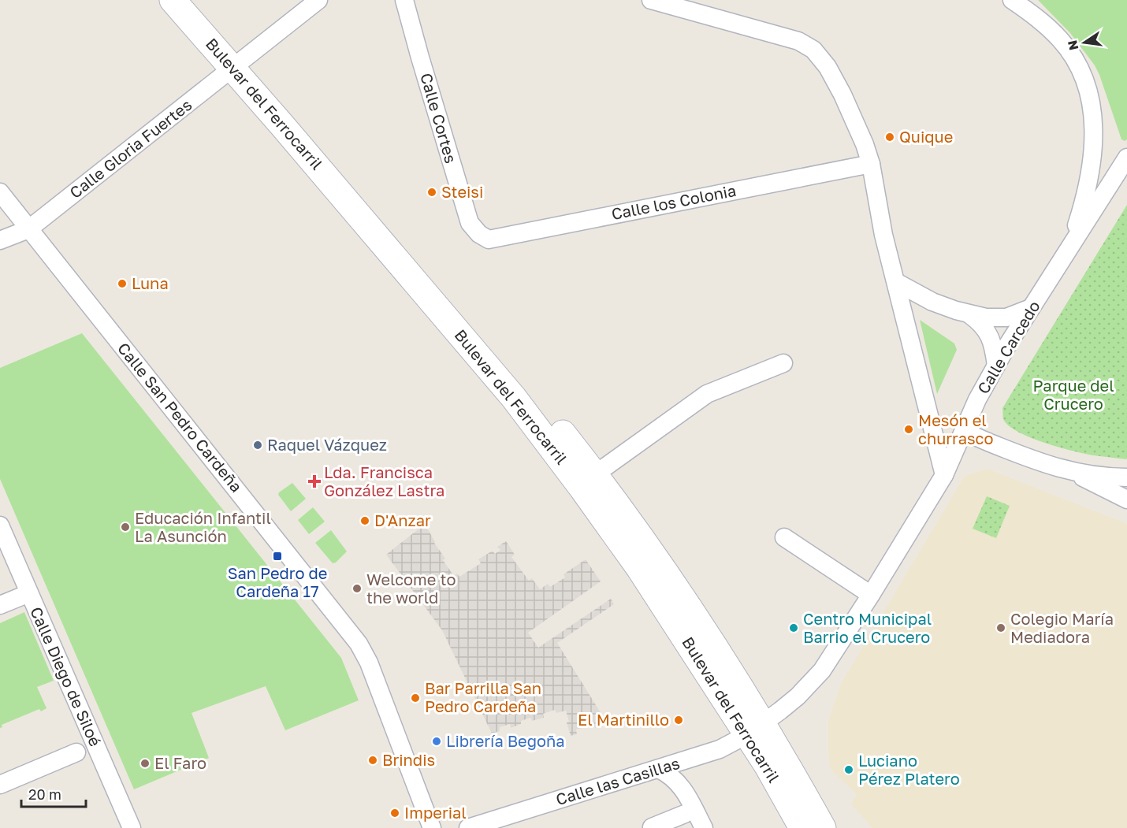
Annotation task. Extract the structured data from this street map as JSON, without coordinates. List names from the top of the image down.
{
  "streets": {
    "main road": ["Bulevar del Ferrocarril"],
    "street": [
      "Calle Cortes",
      "Calle Gloria Fuertes",
      "Calle los Colonia",
      "Calle Carcedo",
      "Calle San Pedro Cardeña",
      "Calle Diego de Siloé",
      "Calle las Casillas"
    ]
  },
  "crossings": [
    ["Bulevar del Ferrocarril", "Calle Gloria Fuertes"],
    ["Bulevar del Ferrocarril", "Calle Carcedo"],
    ["Bulevar del Ferrocarril", "Calle las Casillas"],
    ["Calle Cortes", "Calle los Colonia"],
    ["Calle Gloria Fuertes", "Calle San Pedro Cardeña"],
    ["Calle Carcedo", "Calle las Casillas"]
  ],
  "parks": ["Parque del Crucero"],
  "places": {
    "other": [
      "Quique",
      "Steisi",
      "Luna",
      "Mesón el churrasco",
      "Raquel Vázquez",
      "D'Anzar",
      "Educación Infantil La Asunción",
      "Welcome to the world",
      "Centro Municipal Barrio el Crucero",
      "Colegio María Mediadora",
      "Bar Parrilla San Pedro Cardeña",
      "El Martinillo",
      "Librería Begoña",
      "Brindis",
      "El Faro",
      "Luciano Pérez Platero",
      "Imperial"
    ],
    "health": ["Lda. Francisca González Lastra"],
    "transit": ["San Pedro de Cardeña 17"]
  },
  "scale_bar": "20 m",
  "north": "left"
}
